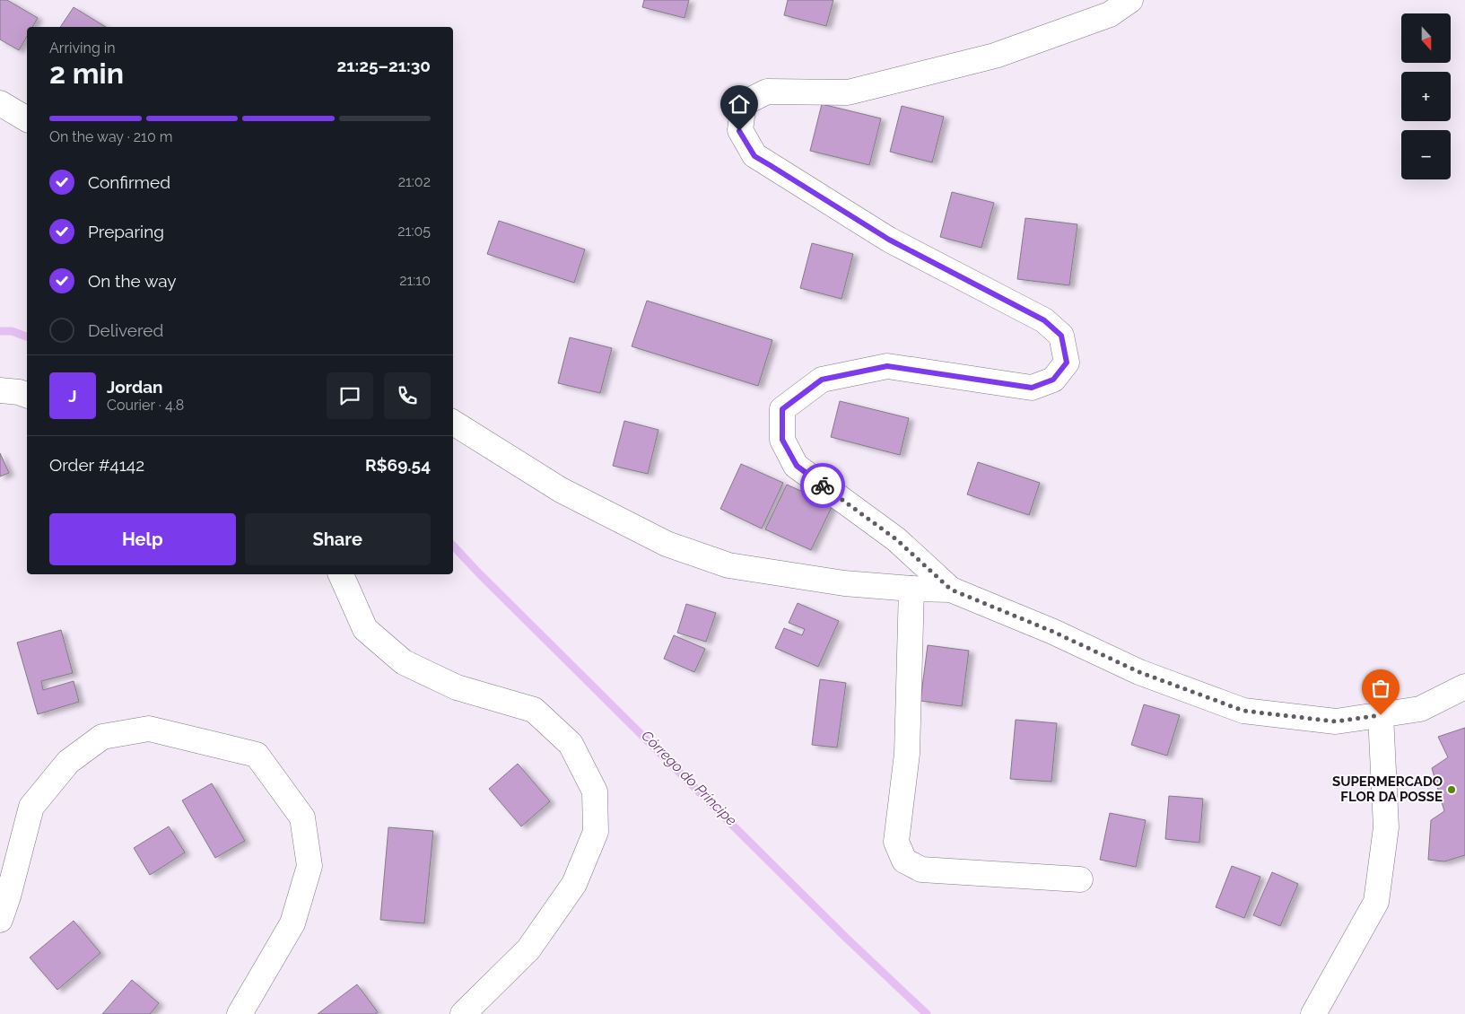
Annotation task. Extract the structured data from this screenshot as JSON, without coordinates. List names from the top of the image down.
{
  "water": ["Córrego do Príncipe"],
  "places": ["SUPERMERCADO FLOR DA POSSE"],
  "north": "bottom",
  "page": {
    "map_buttons": ["+", "−"],
    "heading": ["2 min", "Arriving in", "21:25–21:30"],
    "panel": [
      "Jordan",
      "Courier · 4.8",
      "Order #4142",
      "R$69.54"
    ],
    "bar": "On the way · 210 m",
    "list": [
      ["Confirmed", "21:02"],
      ["Preparing", "21:05"],
      ["On the way", "21:10"],
      "Delivered"
    ],
    "round": "J",
    "buttons": ["Help", "Share"]
  }
}
